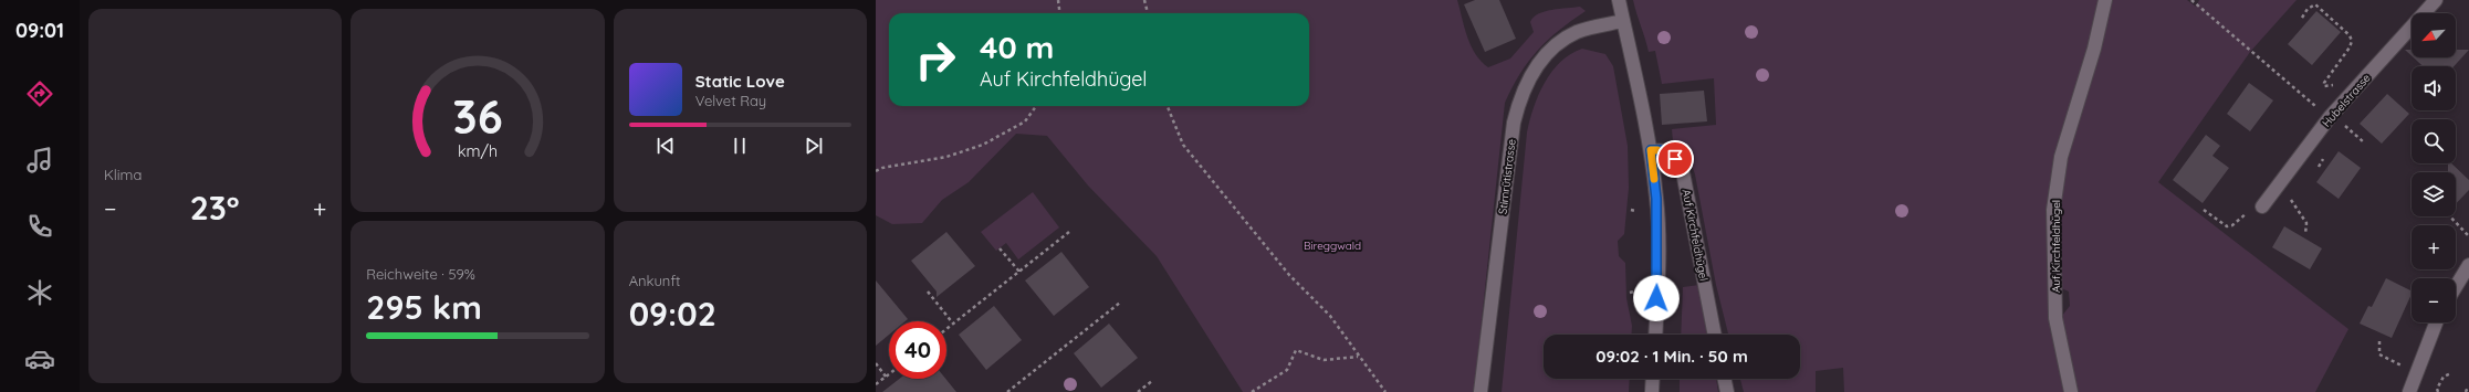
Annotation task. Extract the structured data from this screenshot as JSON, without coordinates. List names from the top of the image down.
{
  "streets": {
    "street": ["Hubelstrasse", "Stirnrütistrasse", "Auf Kirchfeldhügel"]
  },
  "parks": ["Bireggwald"],
  "north": "bottom left",
  "page": {
    "tabs": "09:01",
    "tile": [
      "Klima",
      ["Reichweite · 59%", "295 km"],
      ["Ankunft", "09:02"]
    ],
    "map_buttons": ["+", "−"],
    "turn": ["40 m", "Auf Kirchfeldhügel"],
    "song": ["Static Love", "Velvet Ray"],
    "heat": ["−", "23°", "+"],
    "limit": "40",
    "trip": "09:02 · 1 Min. · 50 m",
    "gauge": ["36", "km/h"]
  }
}
